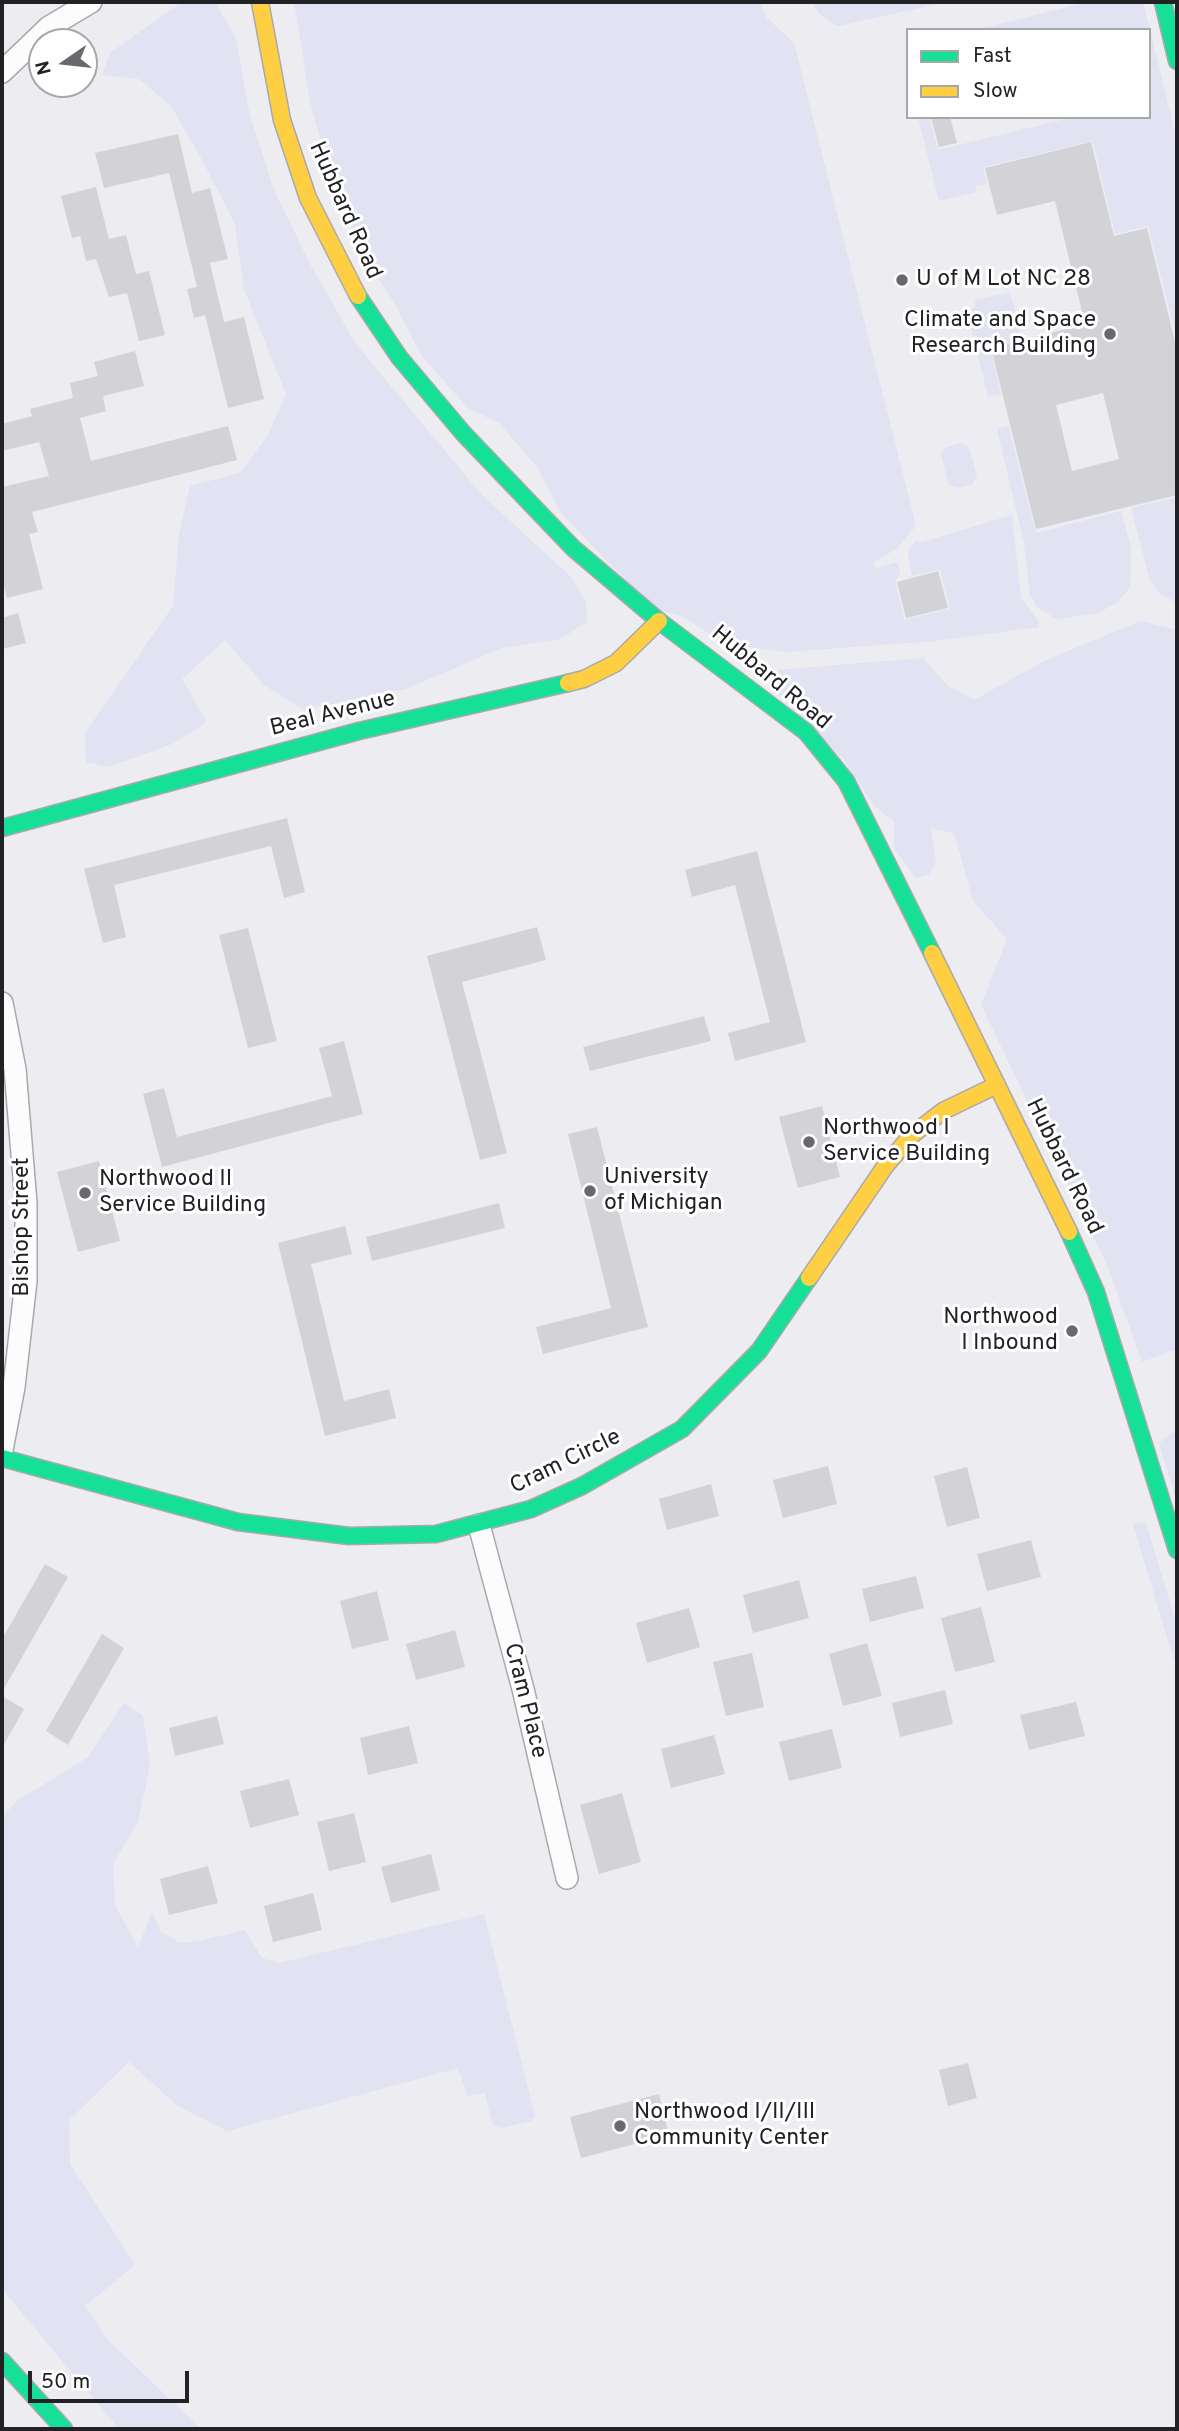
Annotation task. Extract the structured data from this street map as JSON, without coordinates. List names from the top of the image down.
{
  "streets": {
    "street": [
      "Hubbard Road",
      "Beal Avenue",
      "Bishop Street",
      "Cram Circle",
      "Cram Place"
    ]
  },
  "crossings": [
    ["Hubbard Road", "Beal Avenue"],
    ["Hubbard Road", "Cram Circle"],
    ["Cram Circle", "Cram Place"]
  ],
  "places": [
    "U of M Lot NC 28",
    "Climate and Space Research Building",
    "Northwood I Service Building",
    "University of Michigan",
    "Northwood II Service Building",
    "Northwood I Inbound",
    "Northwood I/II/III Community Center"
  ],
  "legend": ["Fast", "Slow"],
  "scale_bar": "50 m",
  "north": "left"
}
